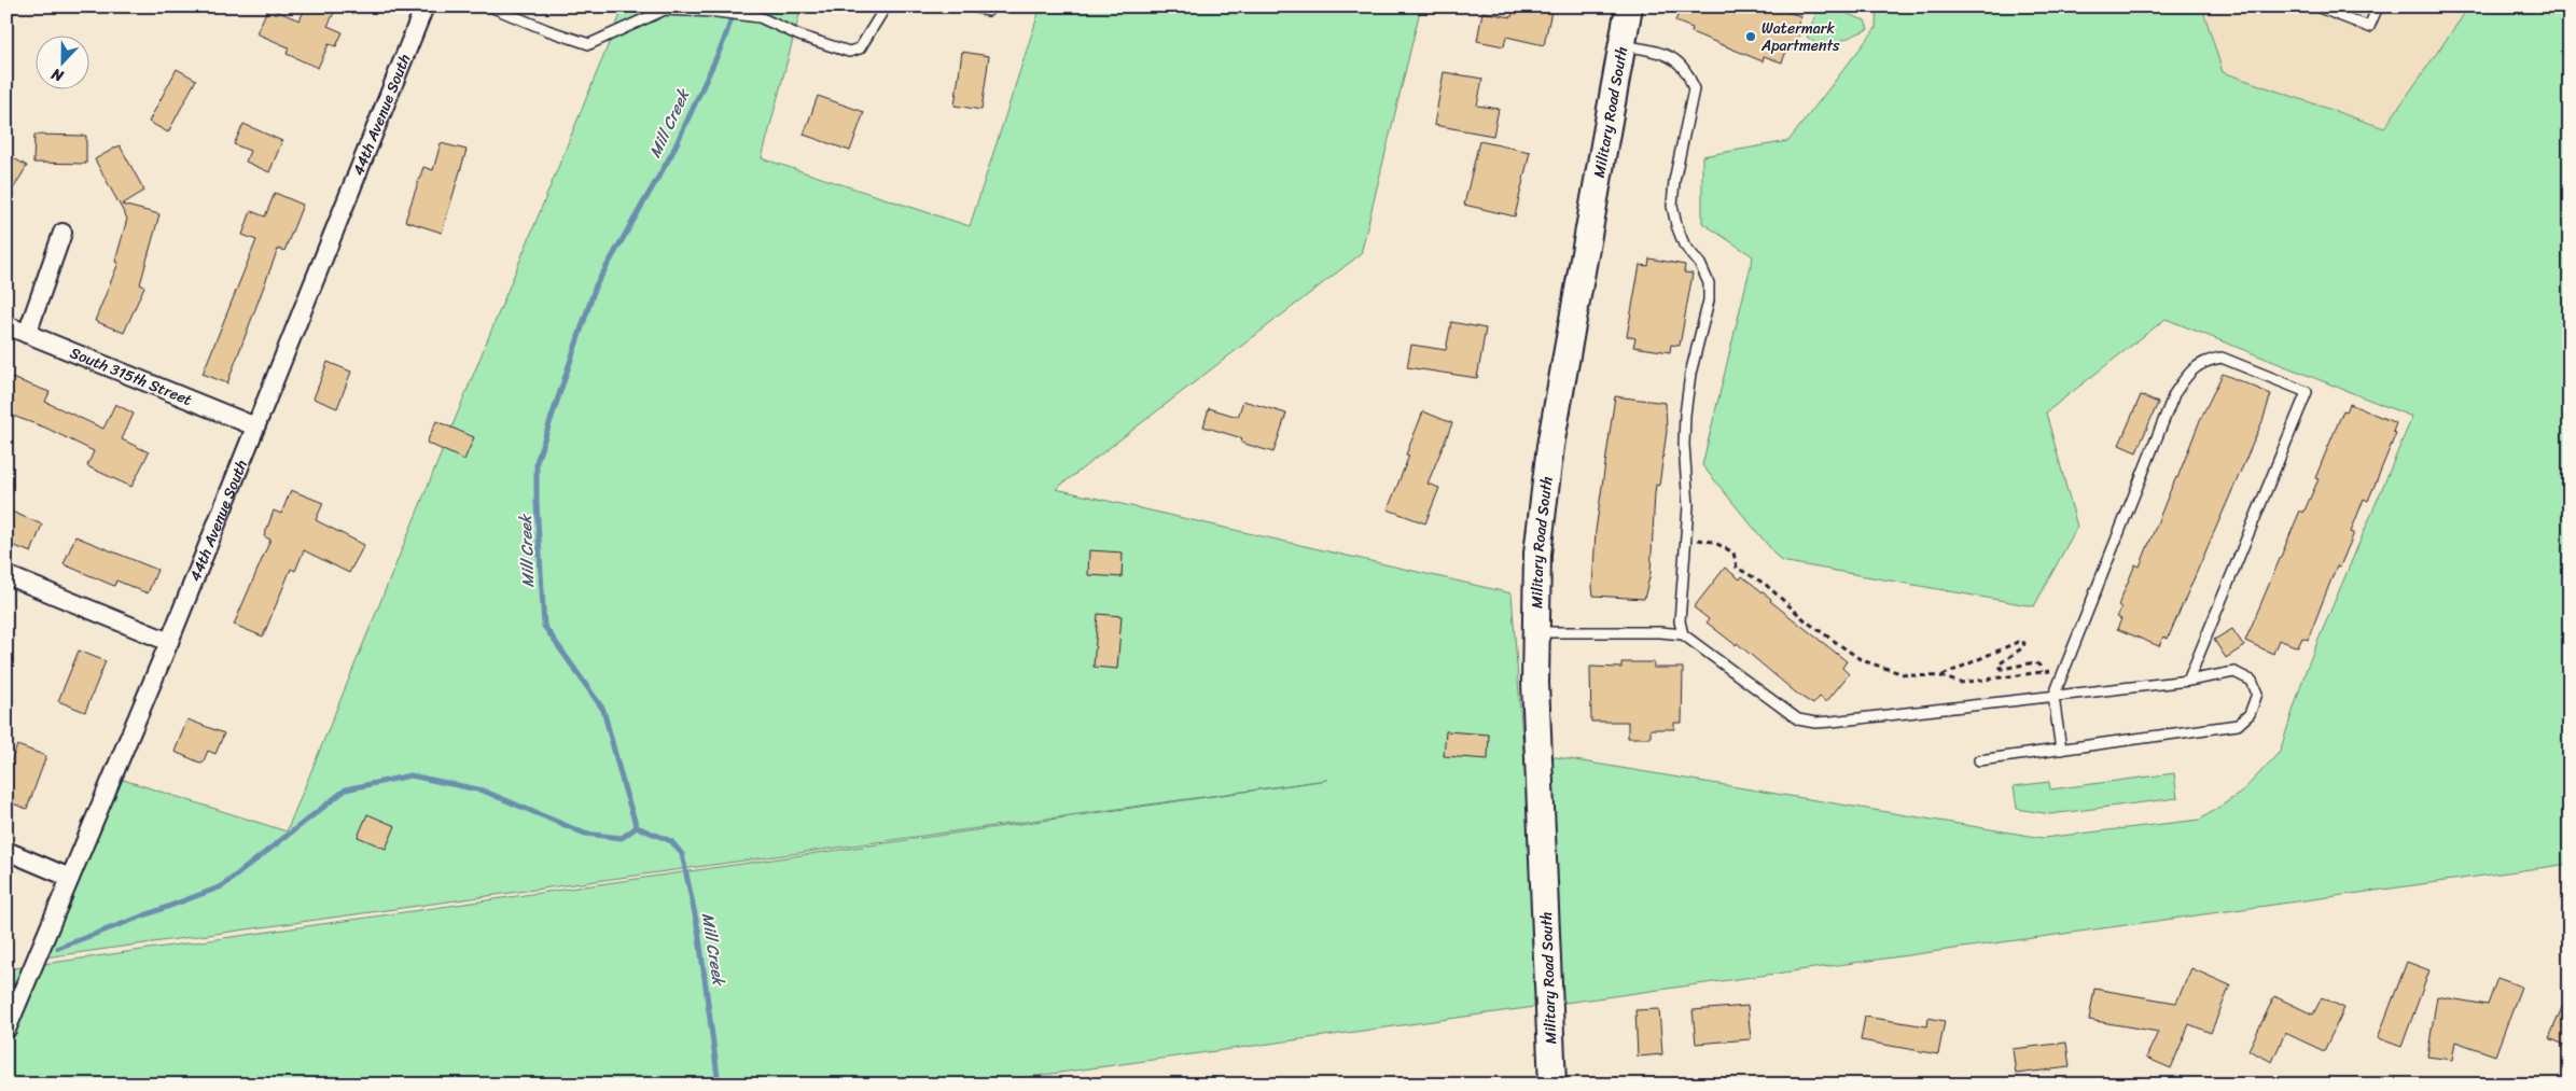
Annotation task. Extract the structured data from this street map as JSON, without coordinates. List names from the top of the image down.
{
  "streets": {
    "main road": ["Military Road South"],
    "street": ["44th Avenue South", "South 315th Street"]
  },
  "crossings": [
    ["44th Avenue South", "South 315th Street"]
  ],
  "water": ["Mill Creek"],
  "places": ["Watermark Apartments"],
  "north": "bottom"
}
